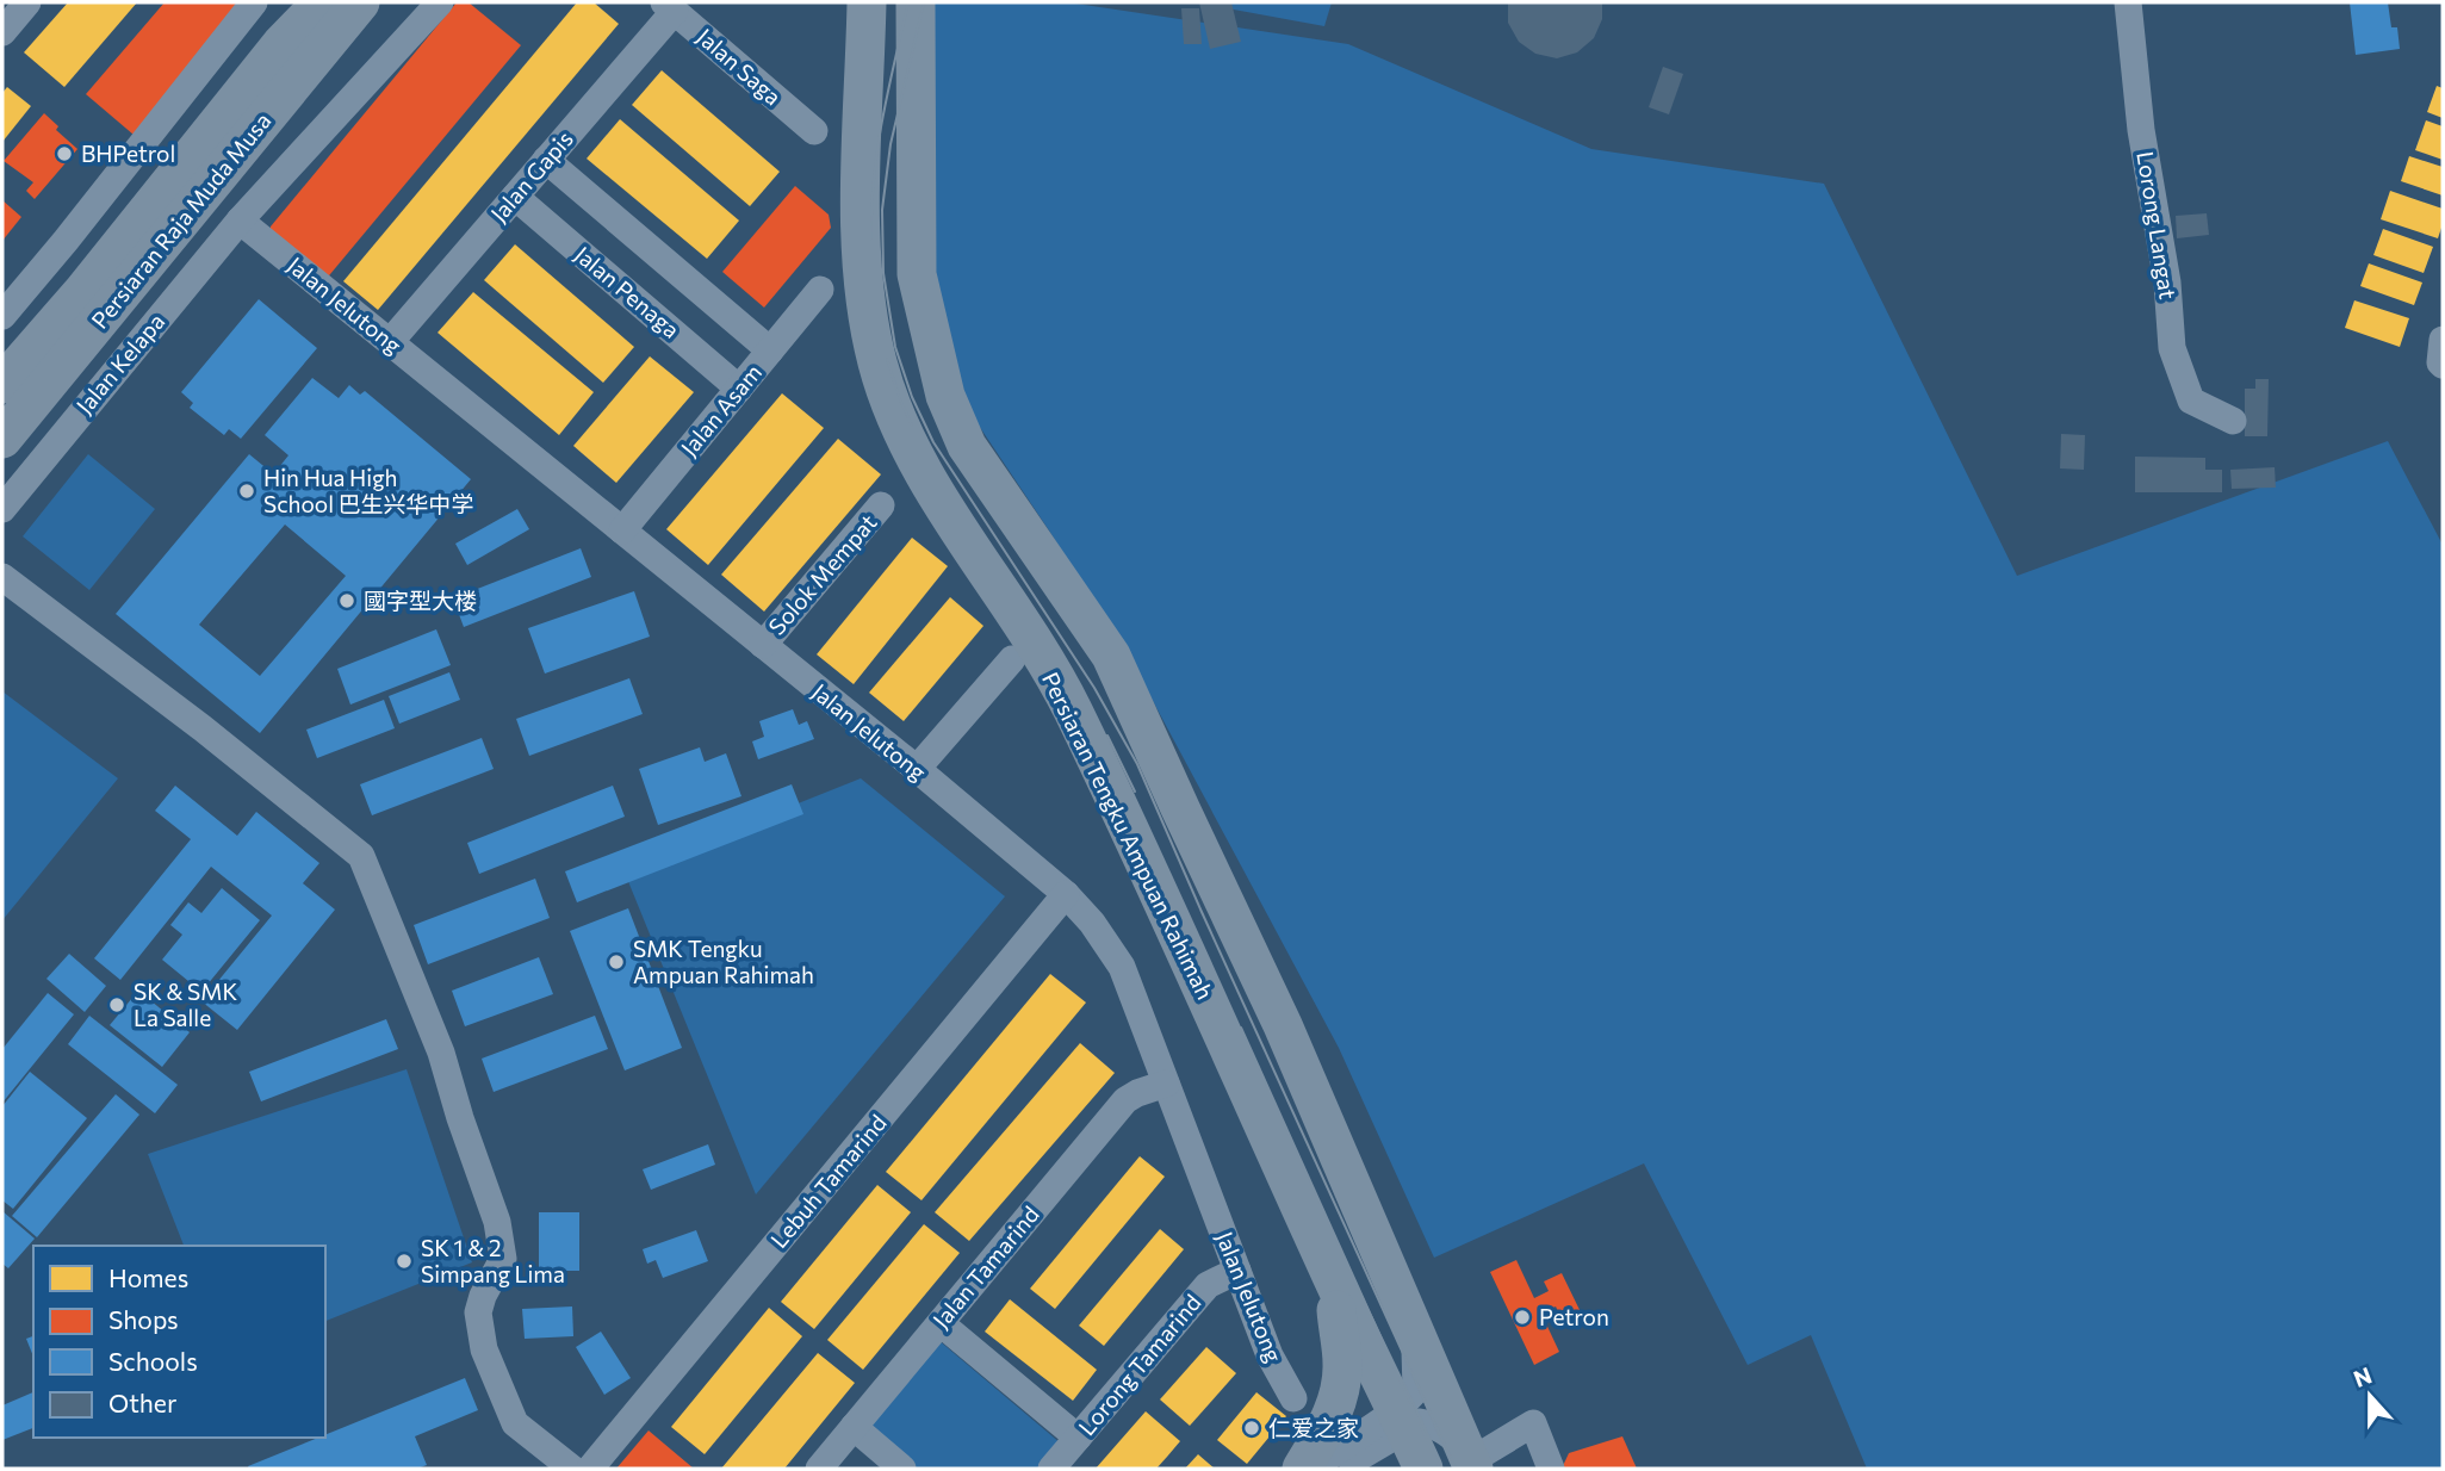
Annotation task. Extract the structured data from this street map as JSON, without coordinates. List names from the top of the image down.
{
  "streets": {
    "highway": ["Persiaran Raja Muda Musa", "Persiaran Tengku Ampuan Rahimah"],
    "street": [
      "Jalan Saga",
      "Jalan Gapis",
      "Lorong Langat",
      "Jalan Penaga",
      "Jalan Jelutong",
      "Jalan Kelapa",
      "Jalan Asam",
      "Solok Mempat",
      "Lebuh Tamarind",
      "Jalan Tamarind",
      "Lorong Tamarind"
    ]
  },
  "crossings": [
    ["Jalan Saga", "Jalan Gapis"],
    ["Jalan Gapis", "Jalan Penaga"],
    ["Jalan Gapis", "Jalan Jelutong"],
    ["Jalan Penaga", "Jalan Asam"],
    ["Jalan Jelutong", "Jalan Kelapa"],
    ["Jalan Jelutong", "Jalan Asam"],
    ["Jalan Jelutong", "Solok Mempat"],
    ["Jalan Jelutong", "Lebuh Tamarind"],
    ["Jalan Jelutong", "Jalan Tamarind"],
    ["Jalan Jelutong", "Lorong Tamarind"]
  ],
  "places": [
    "BHPetrol",
    "Hin Hua High School 巴生兴华中学",
    "國字型大楼",
    "SMK Tengku Ampuan Rahimah",
    "SK & SMK La Salle",
    "SK 1 & 2 Simpang Lima",
    "Petron",
    "仁爱之家"
  ],
  "legend": [
    "Homes",
    "Shops",
    "Schools",
    "Other"
  ],
  "north": "top"
}
